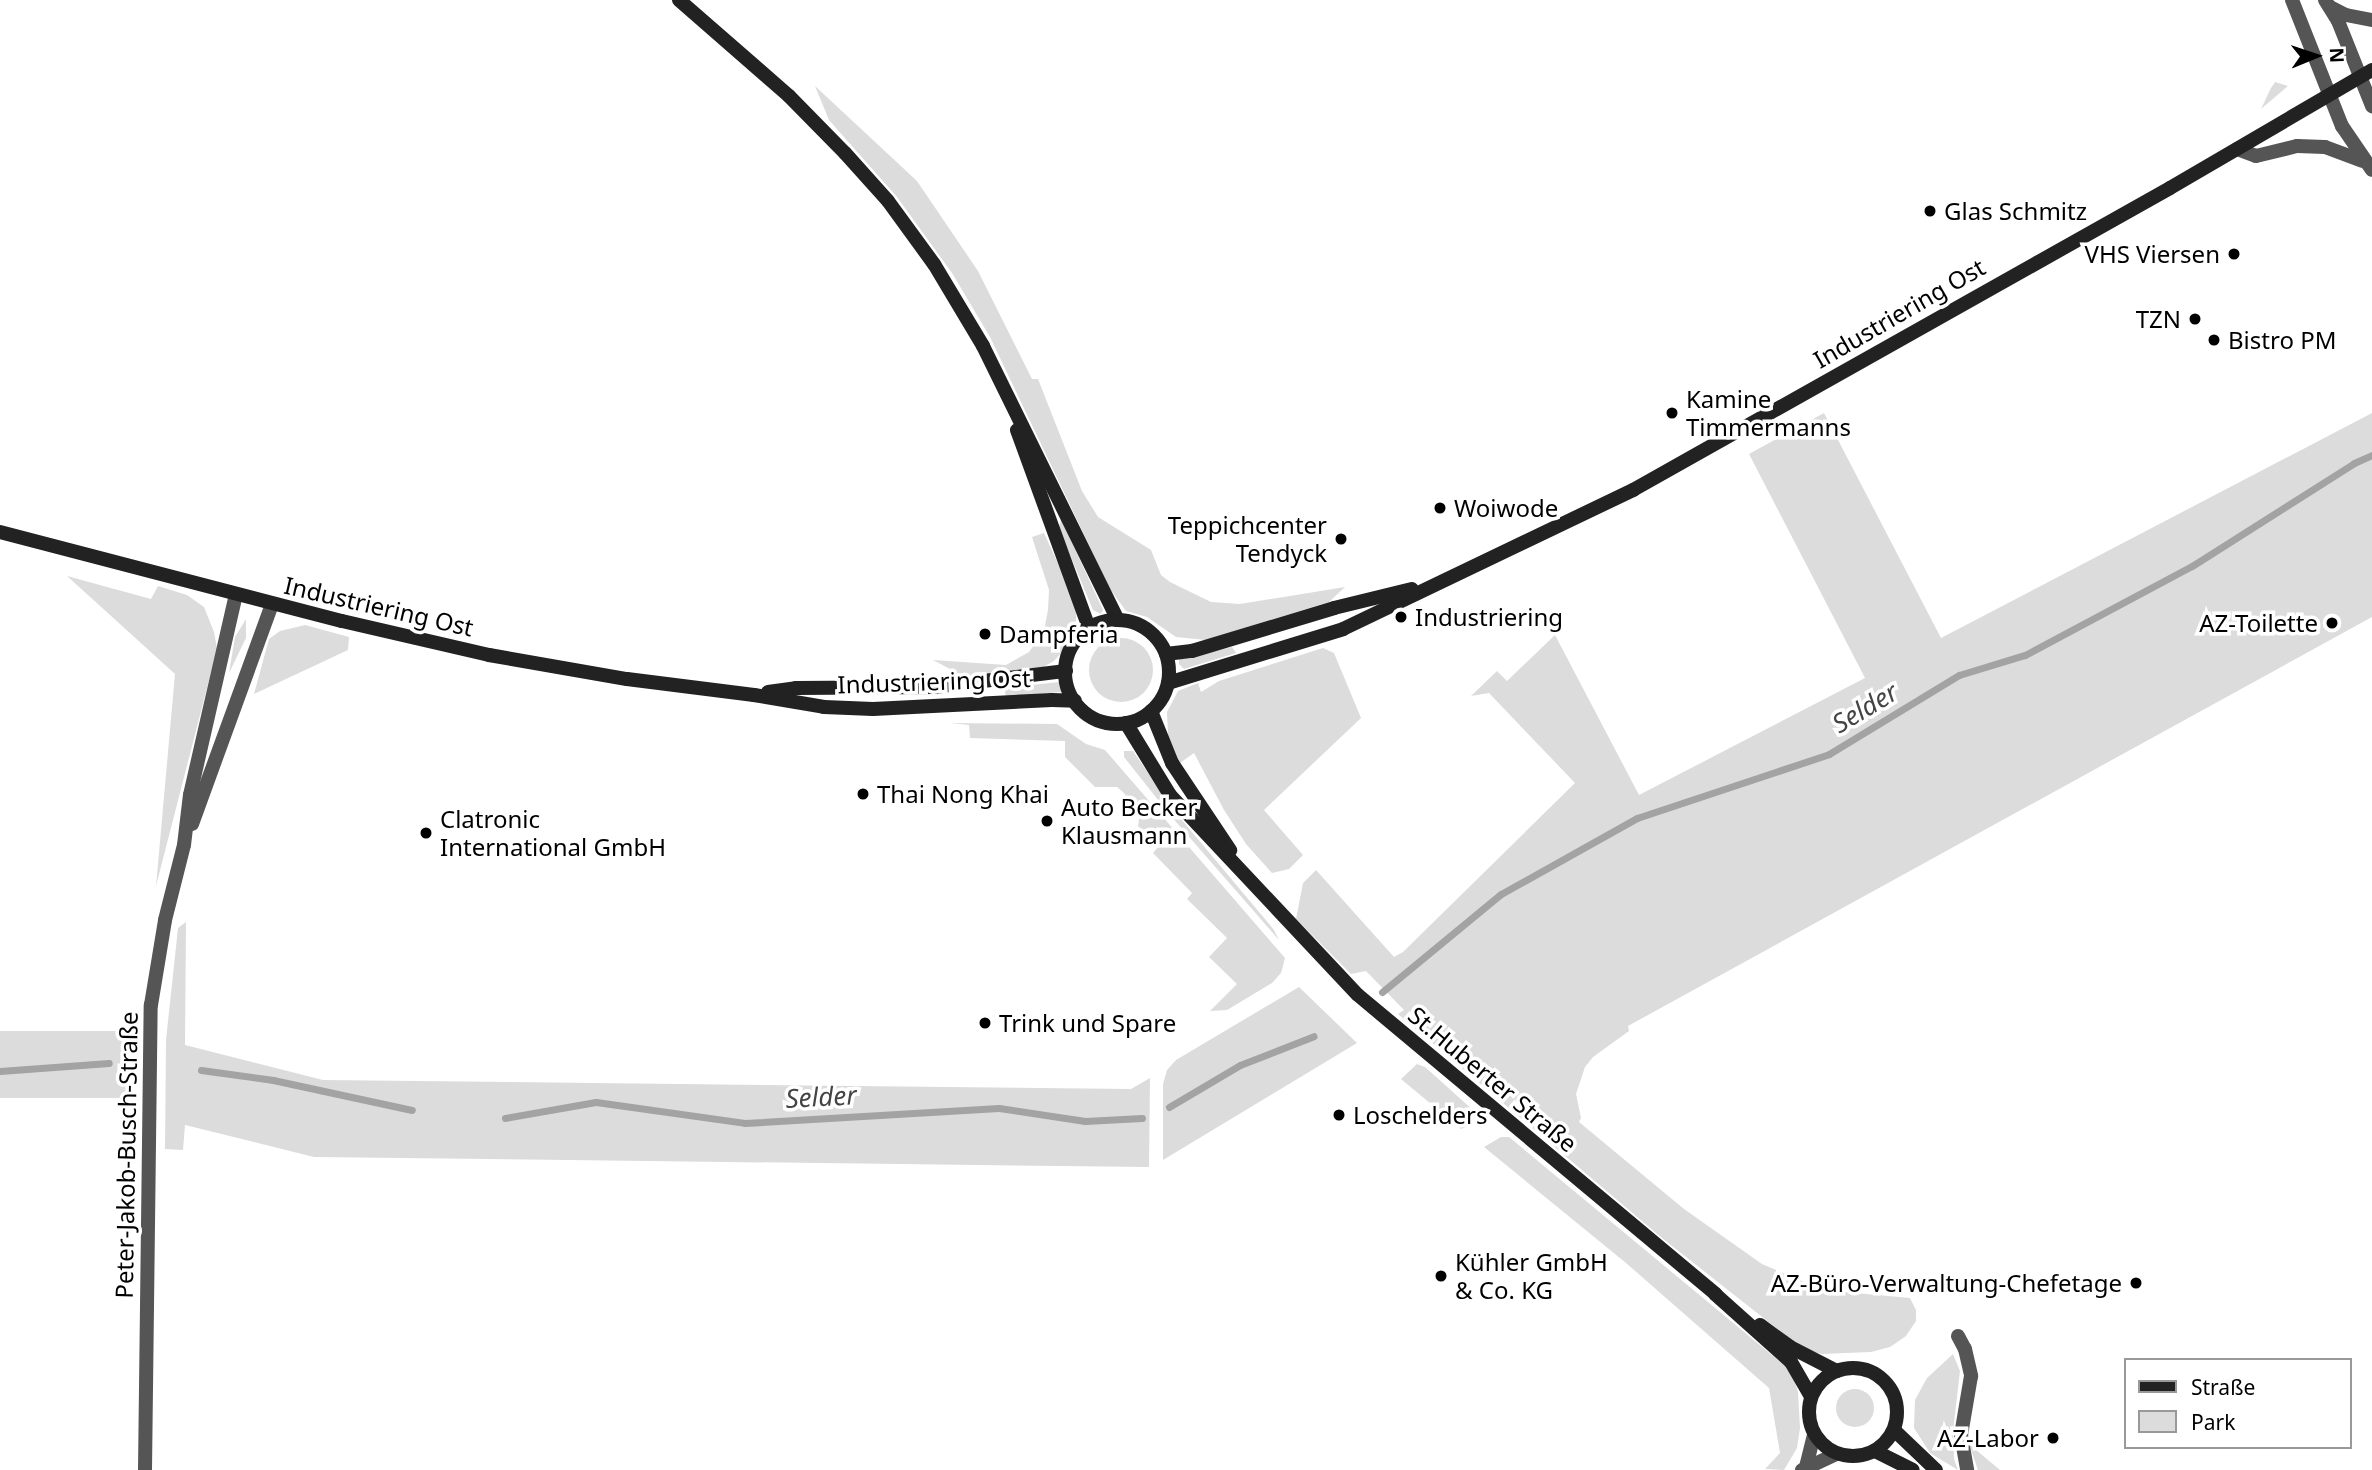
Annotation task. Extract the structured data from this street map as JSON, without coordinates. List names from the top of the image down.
{
  "streets": {
    "street": ["Industriering Ost", "St.Huberter Straße", "Peter-Jakob-Busch-Straße"]
  },
  "crossings": [
    ["Industriering Ost", "St.Huberter Straße"],
    ["Industriering Ost", "Peter-Jakob-Busch-Straße"]
  ],
  "water": ["Selder"],
  "places": [
    "Glas Schmitz",
    "VHS Viersen",
    "TZN",
    "Bistro PM",
    "Kamine Timmermanns",
    "Woiwode",
    "Teppichcenter Tendyck",
    "Industriering",
    "AZ-Toilette",
    "Dampferia",
    "Thai Nong Khai",
    "Auto Becker Klausmann",
    "Clatronic International GmbH",
    "Trink und Spare",
    "Loschelders",
    "Kühler GmbH & Co. KG",
    "AZ-Büro-Verwaltung-Chefetage",
    "AZ-Labor"
  ],
  "legend": ["Straße", "Park"],
  "north": "right"
}
